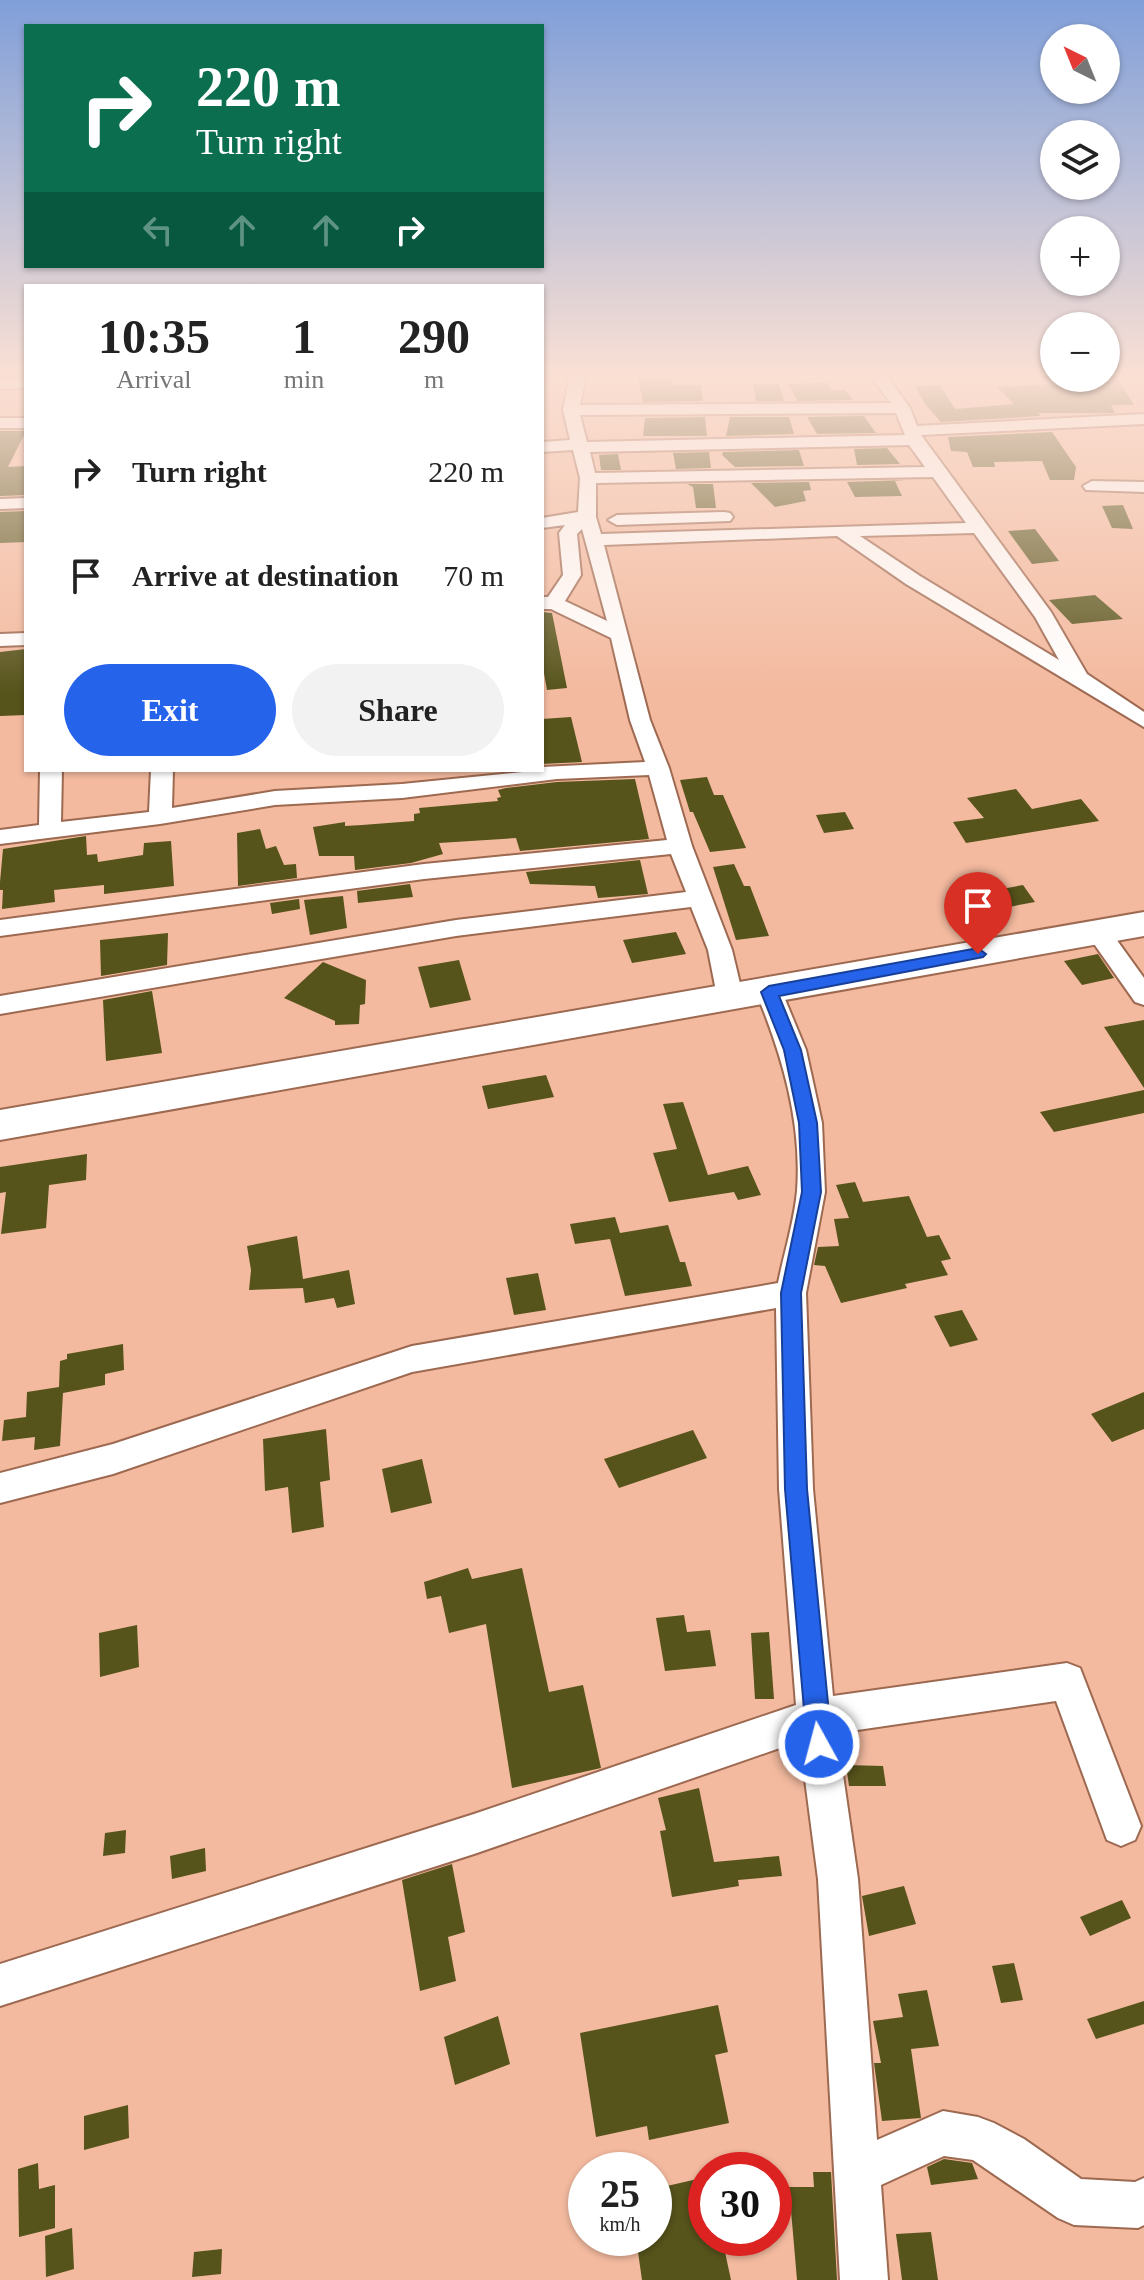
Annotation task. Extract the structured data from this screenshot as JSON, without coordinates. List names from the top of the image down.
{
  "north": "top left",
  "page": {
    "map_buttons": ["+", "−"],
    "turn": ["220 m", "Turn right"],
    "eta": [
      "10:35",
      "Arrival",
      "1",
      "min",
      "290",
      "m"
    ],
    "list": [
      {
        "name": "Turn right",
        "value": "220 m"
      },
      {
        "name": "Arrive at destination",
        "value": "70 m"
      }
    ],
    "buttons": ["Exit", "Share"],
    "speed": "25 km/h",
    "limit": "30"
  }
}
